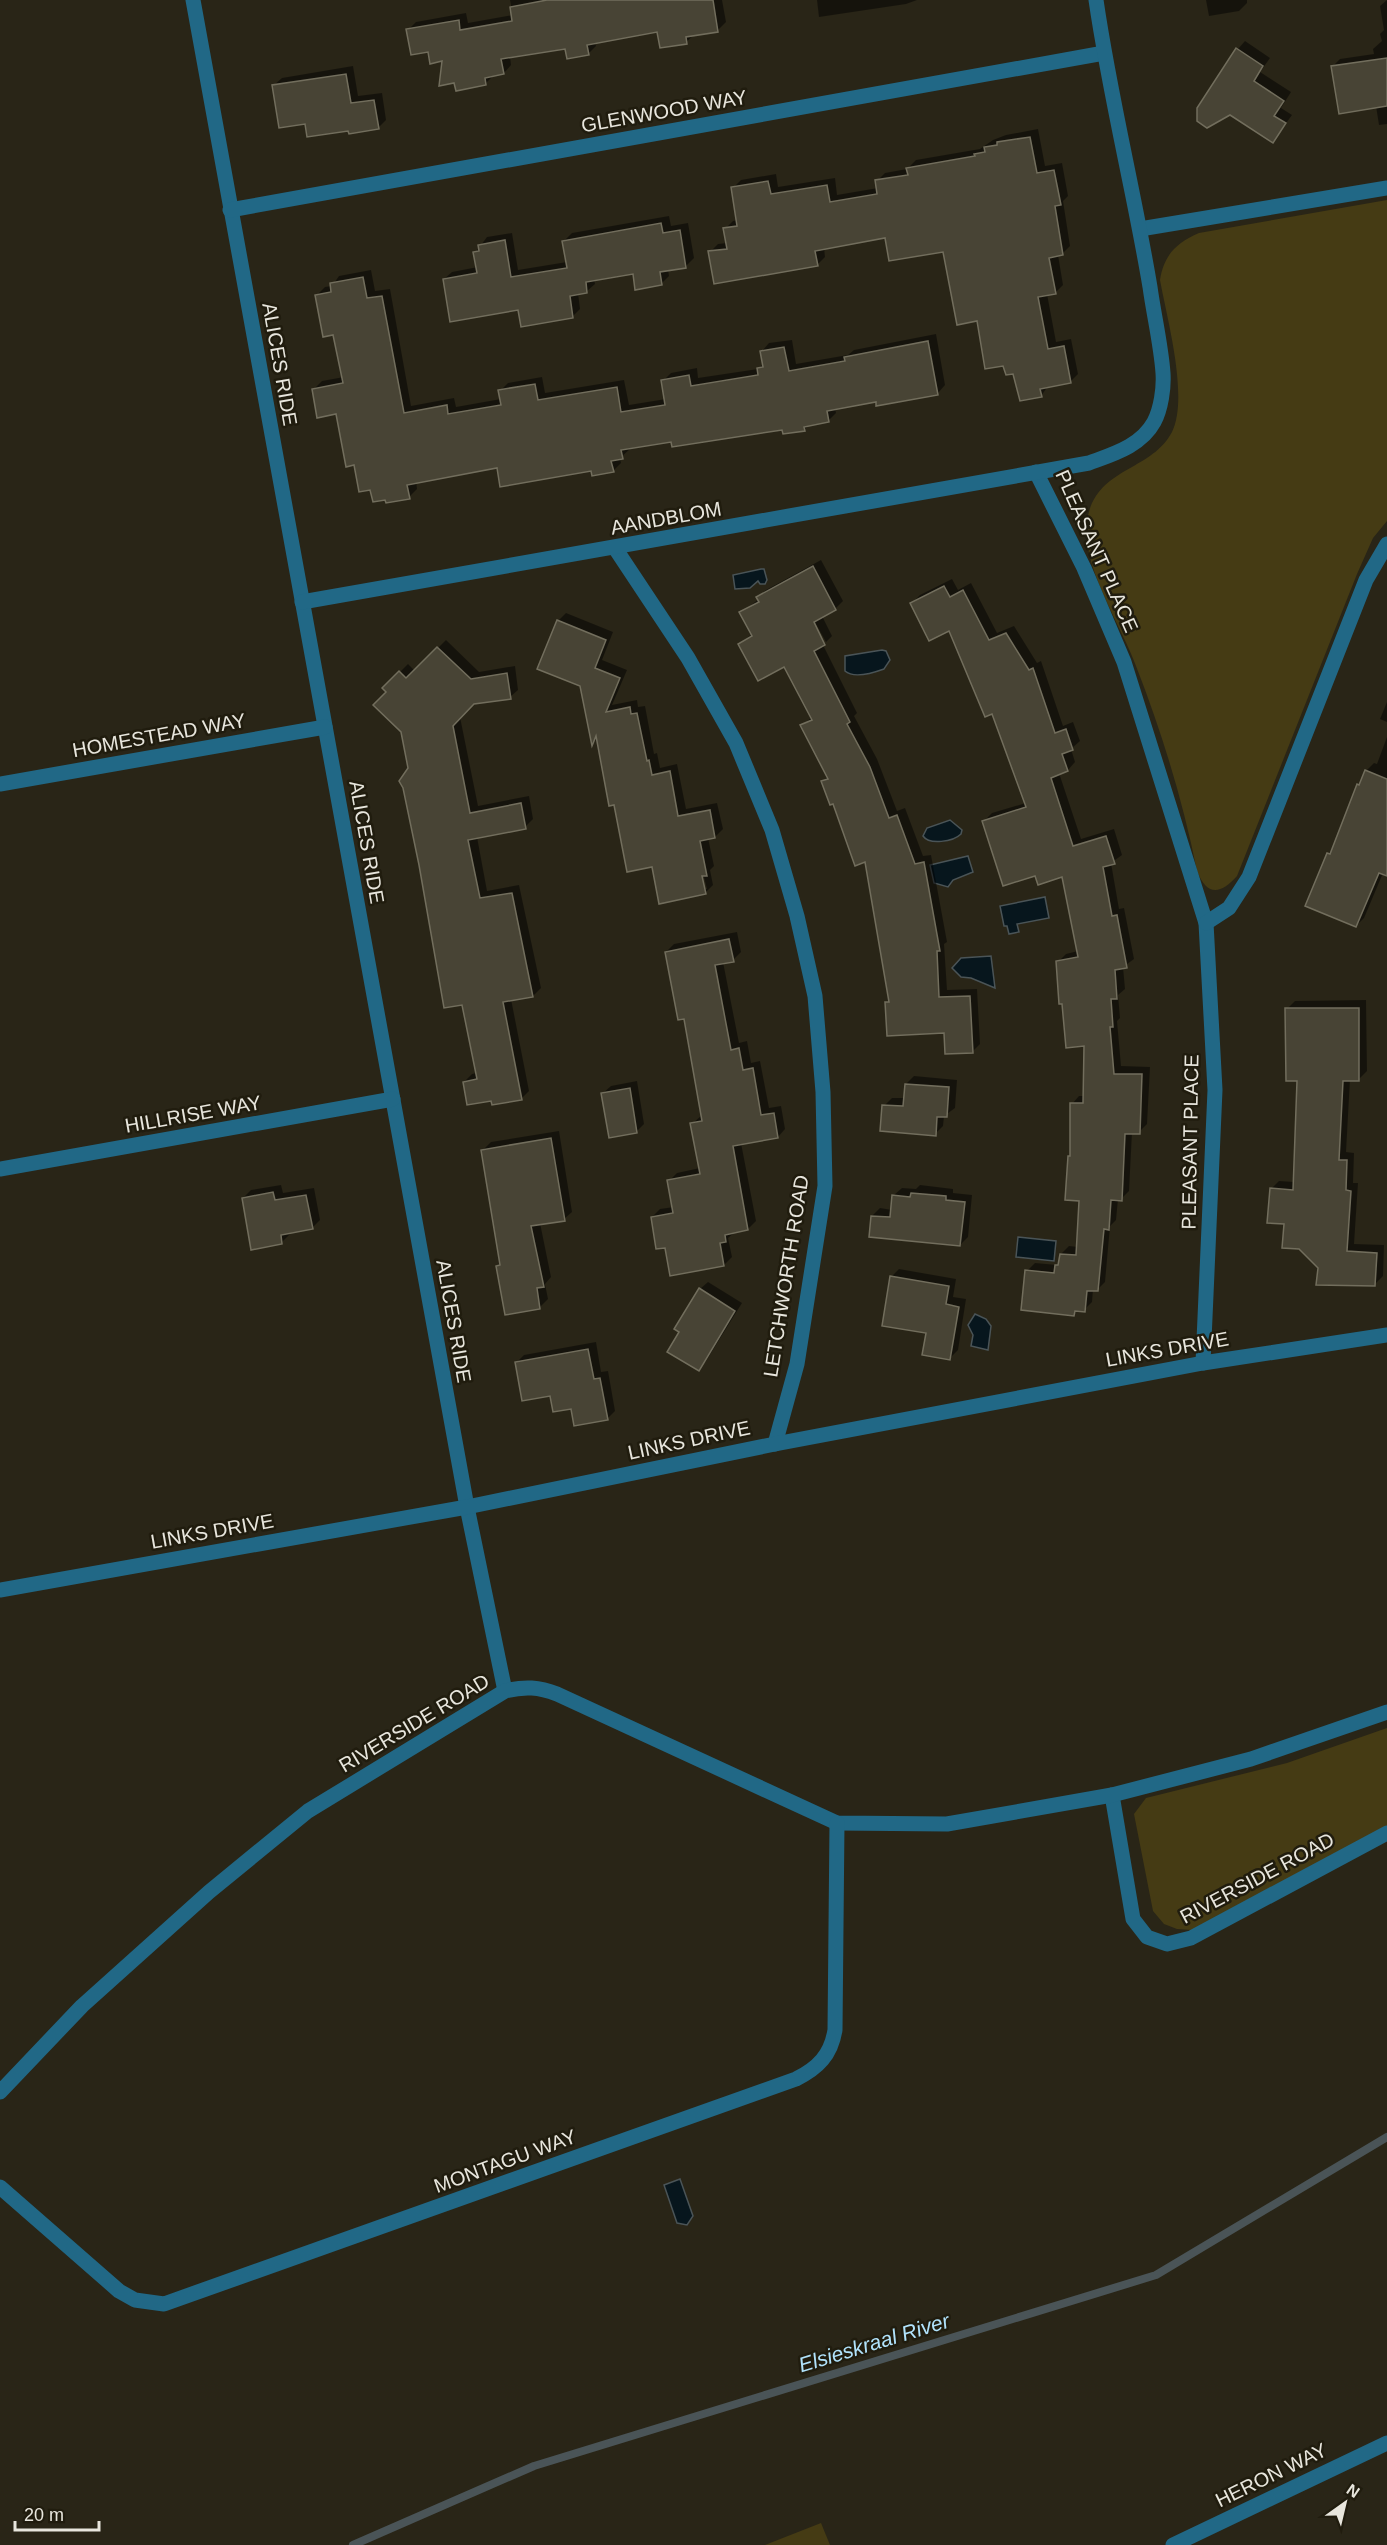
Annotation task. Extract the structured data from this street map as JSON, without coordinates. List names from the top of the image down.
{
  "streets": {
    "street": [
      "GLENWOOD WAY",
      "ALICES RIDE",
      "AANDBLOM",
      "PLEASANT PLACE",
      "HOMESTEAD WAY",
      "HILLRISE WAY",
      "LETCHWORTH ROAD",
      "LINKS DRIVE",
      "RIVERSIDE ROAD",
      "MONTAGU WAY",
      "HERON WAY"
    ]
  },
  "crossings": [
    ["GLENWOOD WAY", "ALICES RIDE"],
    ["GLENWOOD WAY", "PLEASANT PLACE"],
    ["ALICES RIDE", "AANDBLOM"],
    ["ALICES RIDE", "HOMESTEAD WAY"],
    ["ALICES RIDE", "HILLRISE WAY"],
    ["ALICES RIDE", "LINKS DRIVE"],
    ["ALICES RIDE", "RIVERSIDE ROAD"],
    ["AANDBLOM", "PLEASANT PLACE"],
    ["AANDBLOM", "LETCHWORTH ROAD"],
    ["PLEASANT PLACE", "LINKS DRIVE"],
    ["LETCHWORTH ROAD", "LINKS DRIVE"],
    ["RIVERSIDE ROAD", "MONTAGU WAY"]
  ],
  "water": ["Elsieskraal River"],
  "scale_bar": "20 m",
  "north": "top right"
}
